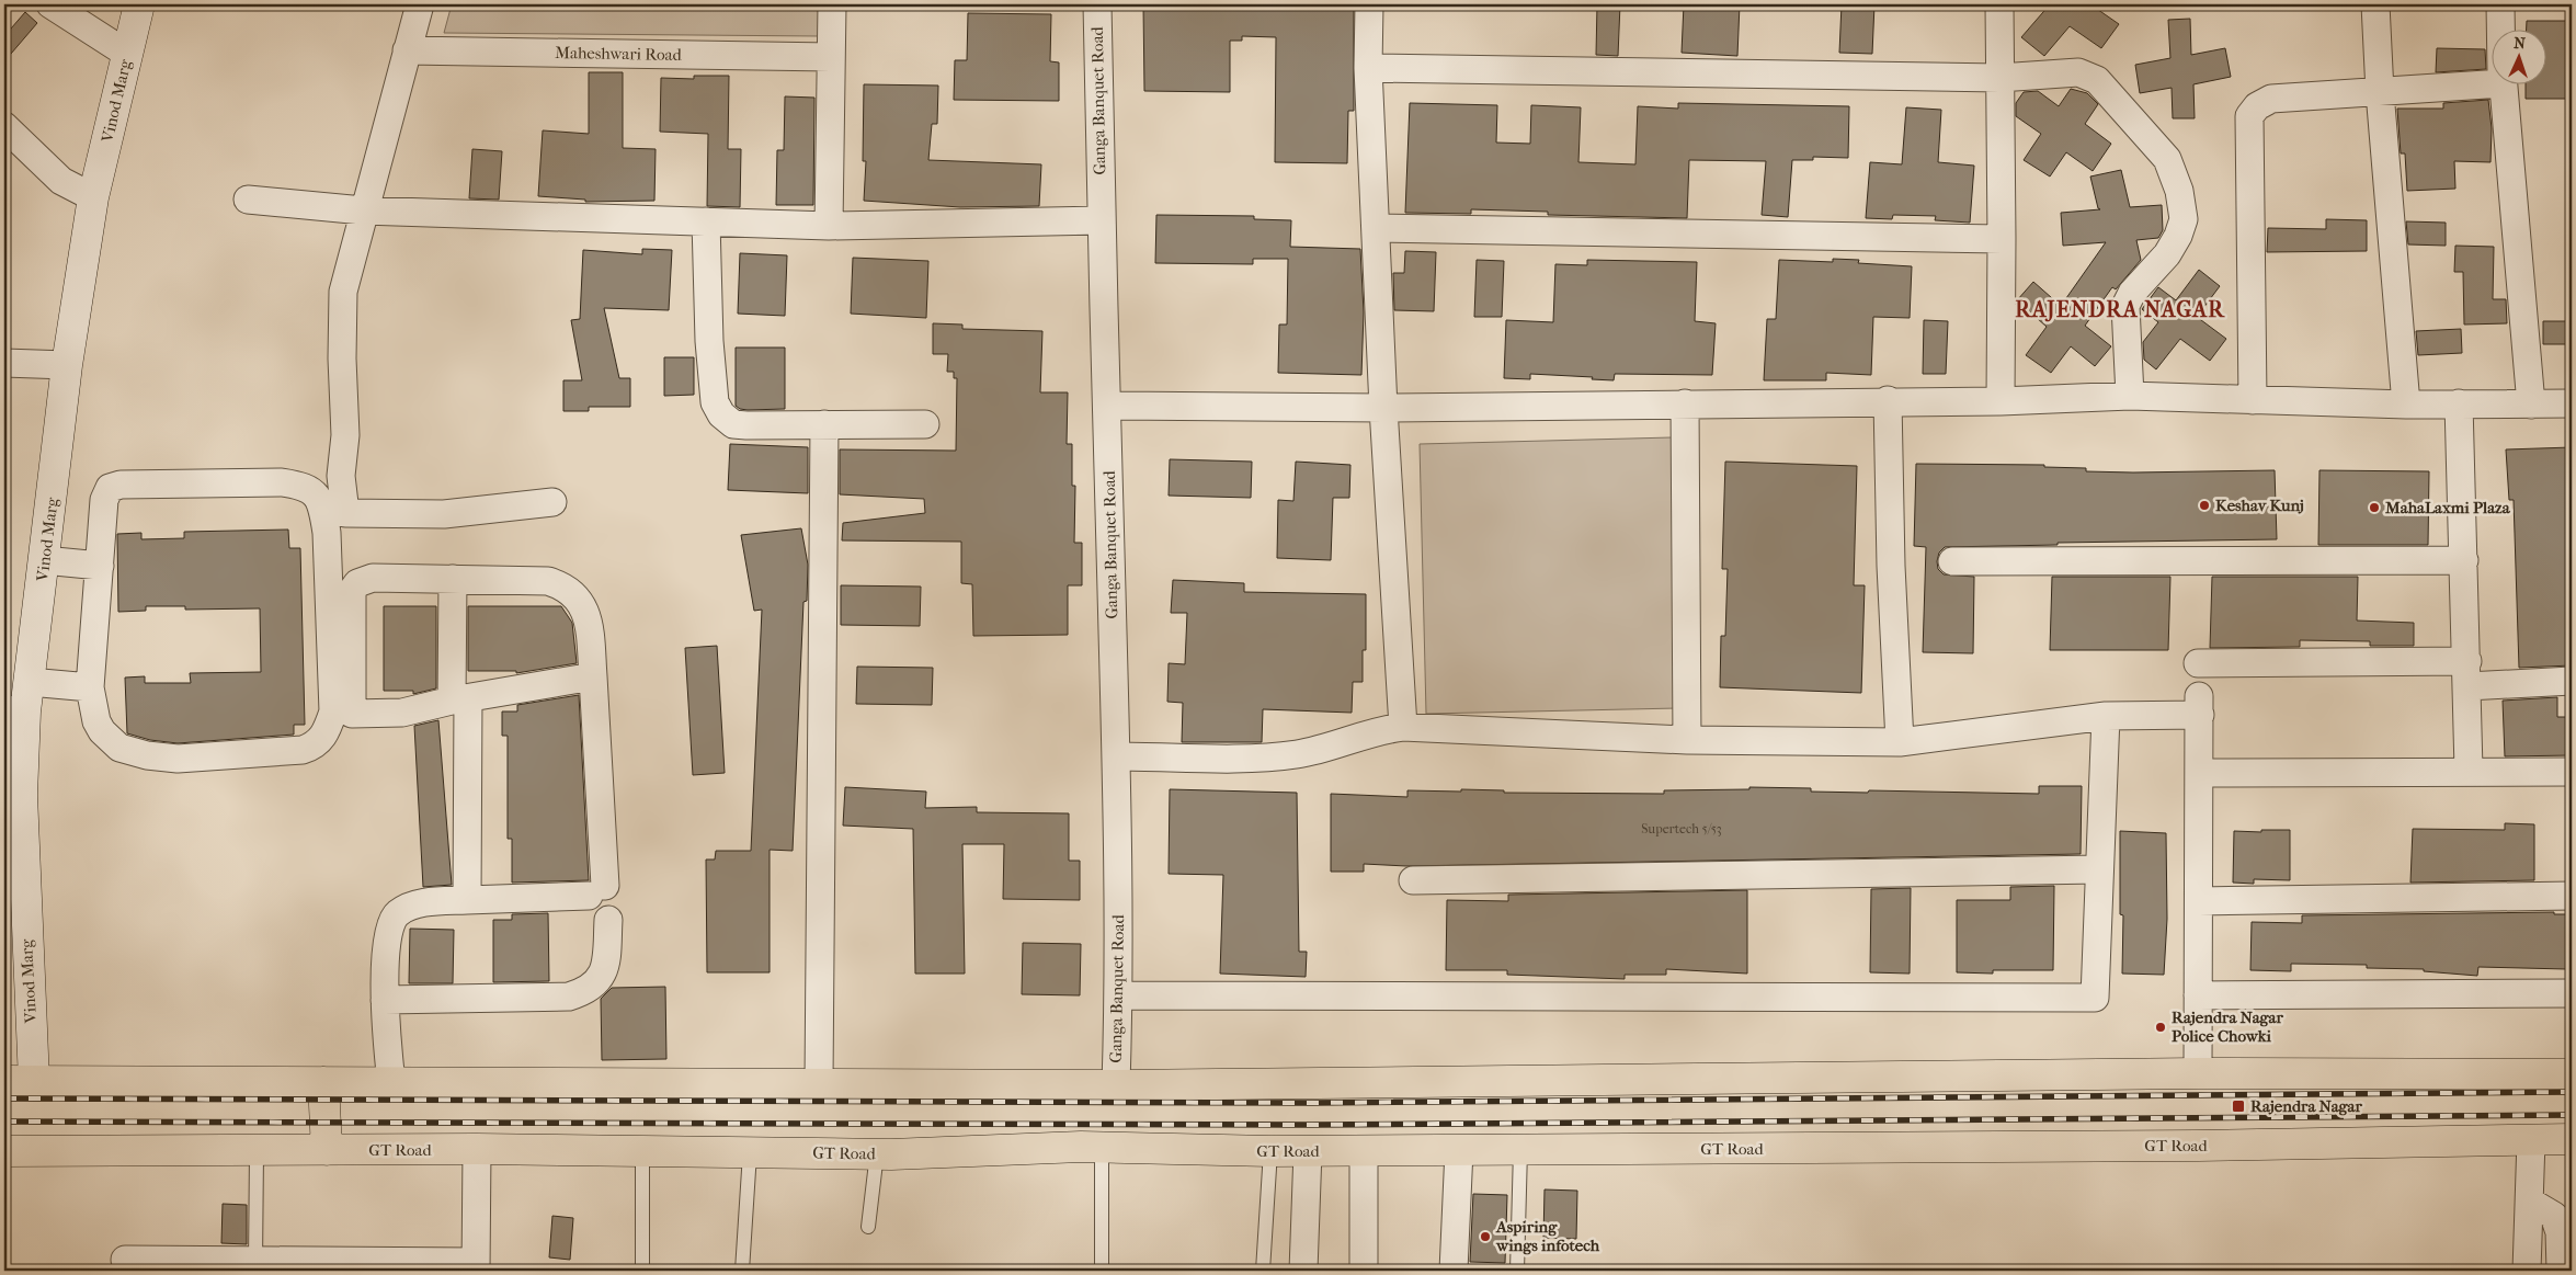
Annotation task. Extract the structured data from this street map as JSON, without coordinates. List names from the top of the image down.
{
  "streets": {
    "highway": ["GT Road"],
    "street": ["Maheshwari Road", "Vinod Marg", "Ganga Banquet Road"]
  },
  "districts": ["RAJENDRA NAGAR"],
  "places": {
    "other": [
      "Keshav Kunj",
      "MahaLaxmi Plaza",
      "Rajendra Nagar Police Chowki",
      "Aspiring wings infotech"
    ],
    "transit": ["Rajendra Nagar"]
  },
  "house_numbers": ["Supertech 5/53"],
  "north": "top"
}
